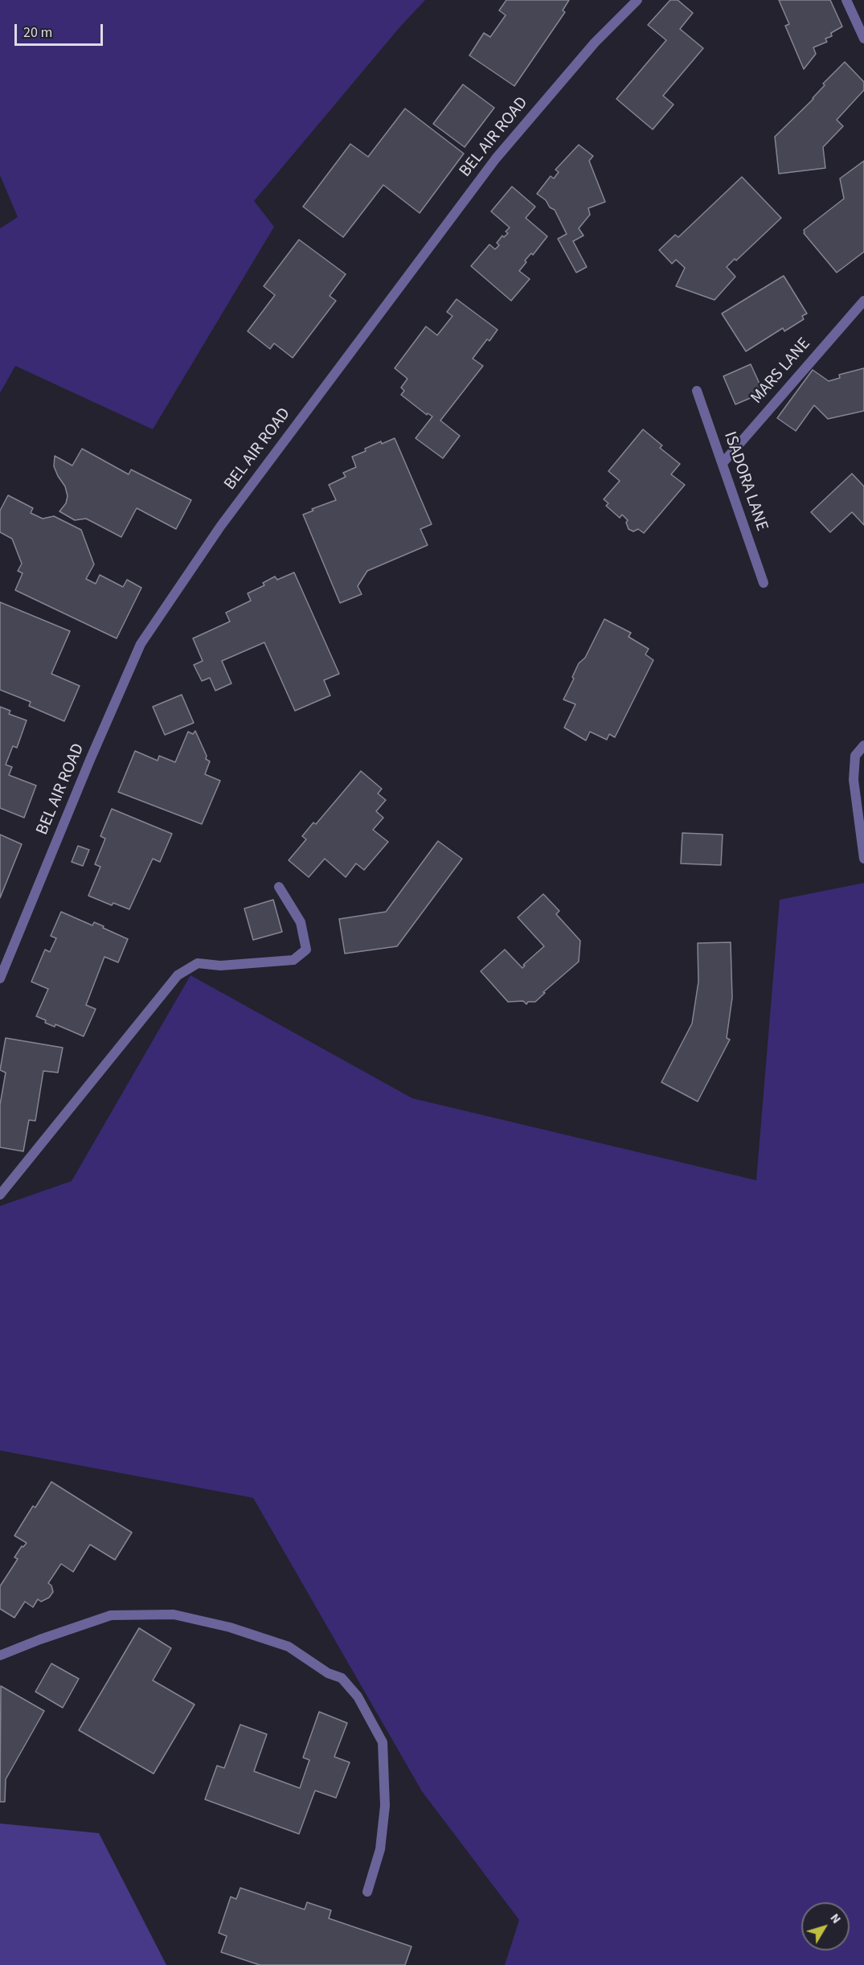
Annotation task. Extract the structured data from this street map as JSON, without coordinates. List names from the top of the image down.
{
  "streets": {
    "street": ["BEL AIR ROAD", "MARS LANE", "ISADORA LANE"]
  },
  "crossings": [
    ["MARS LANE", "ISADORA LANE"]
  ],
  "scale_bar": "20 m",
  "north": "top right"
}
